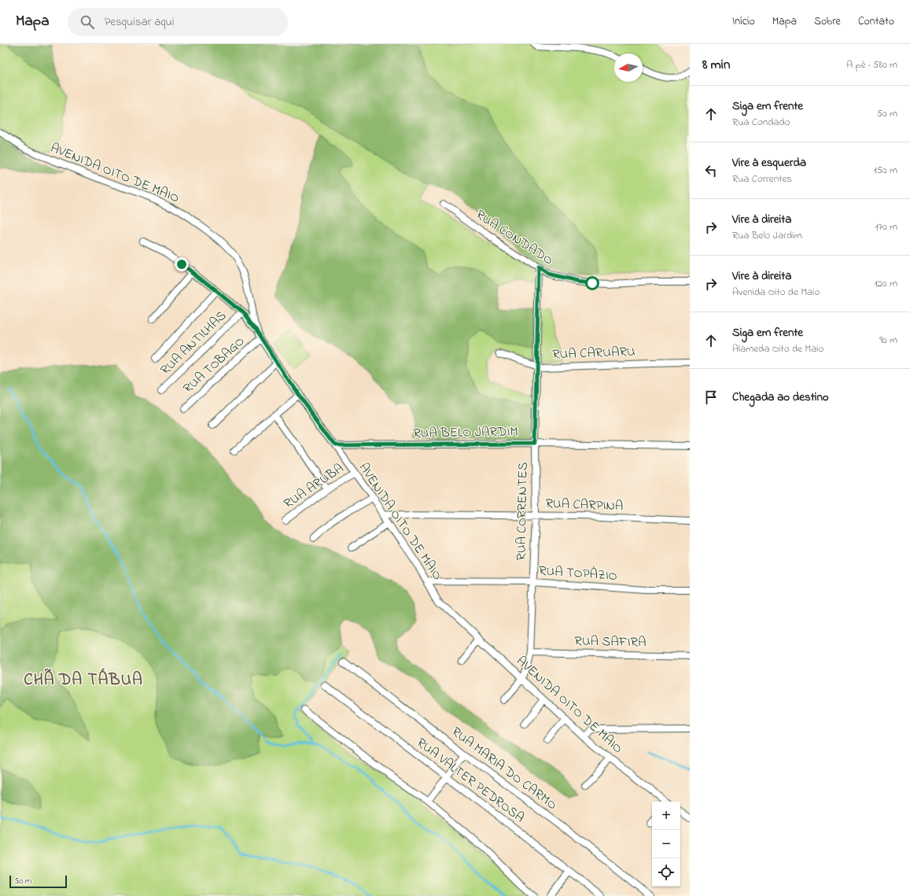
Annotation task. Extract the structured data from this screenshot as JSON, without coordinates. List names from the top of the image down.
{
  "streets": {
    "street": [
      "AVENIDA OITO DE MAIO",
      "RUA CONDADO",
      "RUA ANTILHAS",
      "RUA CARUARU",
      "RUA TOBAGO",
      "RUA BELO JARDIM",
      "RUA ARUBA",
      "RUA CARPINA",
      "RUA CORRENTES",
      "RUA TOPÁZIO",
      "RUA SAFIRA",
      "RUA MARIA DO CARMO",
      "RUA VALTER PEDROSA"
    ]
  },
  "crossings": [
    ["AVENIDA OITO DE MAIO", "RUA TOBAGO"],
    ["AVENIDA OITO DE MAIO", "RUA BELO JARDIM"],
    ["AVENIDA OITO DE MAIO", "RUA ARUBA"],
    ["AVENIDA OITO DE MAIO", "RUA CARPINA"],
    ["AVENIDA OITO DE MAIO", "RUA CORRENTES"],
    ["AVENIDA OITO DE MAIO", "RUA TOPÁZIO"],
    ["RUA CONDADO", "RUA CORRENTES"],
    ["RUA CARUARU", "RUA CORRENTES"],
    ["RUA BELO JARDIM", "RUA CORRENTES"],
    ["RUA CARPINA", "RUA CORRENTES"],
    ["RUA CORRENTES", "RUA TOPÁZIO"],
    ["RUA CORRENTES", "RUA SAFIRA"]
  ],
  "districts": ["CHÃ DA TÁBUA"],
  "scale_bar": "50 m",
  "north": "left",
  "page": {
    "header": "Mapa",
    "search": "Pesquisar aqui",
    "nav": [
      "Início",
      "Mapa",
      "Sobre",
      "Contato"
    ],
    "heading": ["8 min", "A pé · 580 m"],
    "list": [
      ["Siga em frente", "Rua Condado", "50 m"],
      ["Vire à esquerda", "Rua Correntes", "150 m"],
      ["Vire à direita", "Rua Belo Jardim", "170 m"],
      ["Vire à direita", "Avenida Oito de Maio", "120 m"],
      ["Siga em frente", "Alameda Oito de Maio", "90 m"],
      "Chegada ao destino"
    ],
    "map_buttons": ["+", "−"],
    "scale": "50 m"
  }
}
